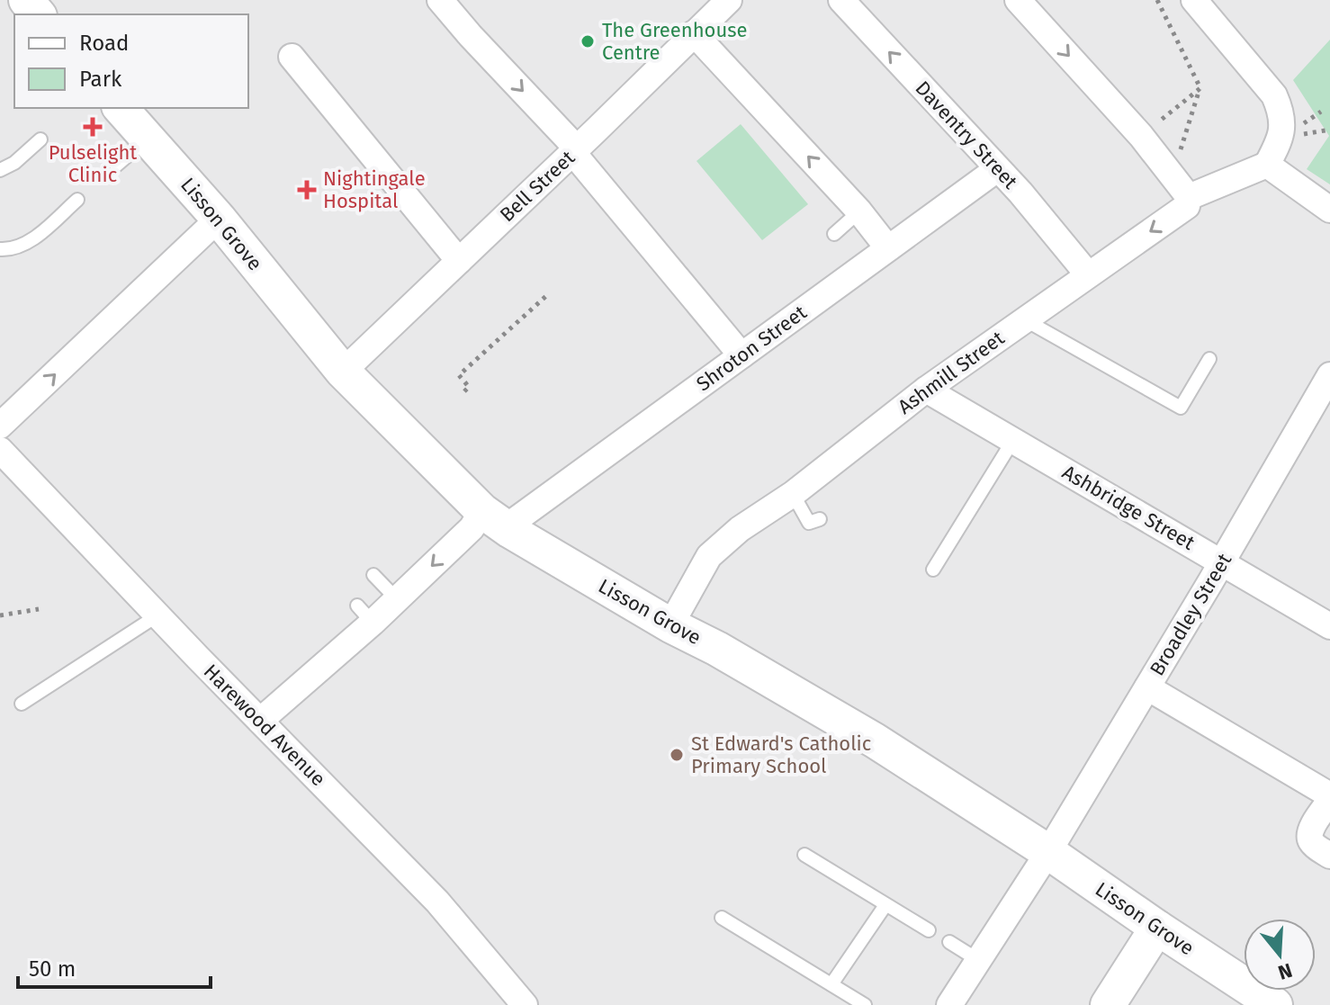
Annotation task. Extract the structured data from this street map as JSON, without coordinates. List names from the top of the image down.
{
  "streets": {
    "main road": ["Lisson Grove"],
    "street": [
      "Daventry Street",
      "Bell Street",
      "Shroton Street",
      "Ashmill Street",
      "Ashbridge Street",
      "Broadley Street",
      "Harewood Avenue"
    ]
  },
  "crossings": [
    ["Daventry Street", "Shroton Street"],
    ["Daventry Street", "Ashmill Street"],
    ["Bell Street", "Lisson Grove"],
    ["Lisson Grove", "Shroton Street"],
    ["Lisson Grove", "Ashmill Street"],
    ["Lisson Grove", "Broadley Street"],
    ["Shroton Street", "Harewood Avenue"],
    ["Ashmill Street", "Ashbridge Street"],
    ["Ashbridge Street", "Broadley Street"]
  ],
  "places": {
    "other": ["The Greenhouse Centre", "St Edward's Catholic Primary School"],
    "health": ["Pulselight Clinic", "Nightingale Hospital"]
  },
  "legend": ["Road", "Park"],
  "scale_bar": "50 m",
  "north": "bottom"
}
